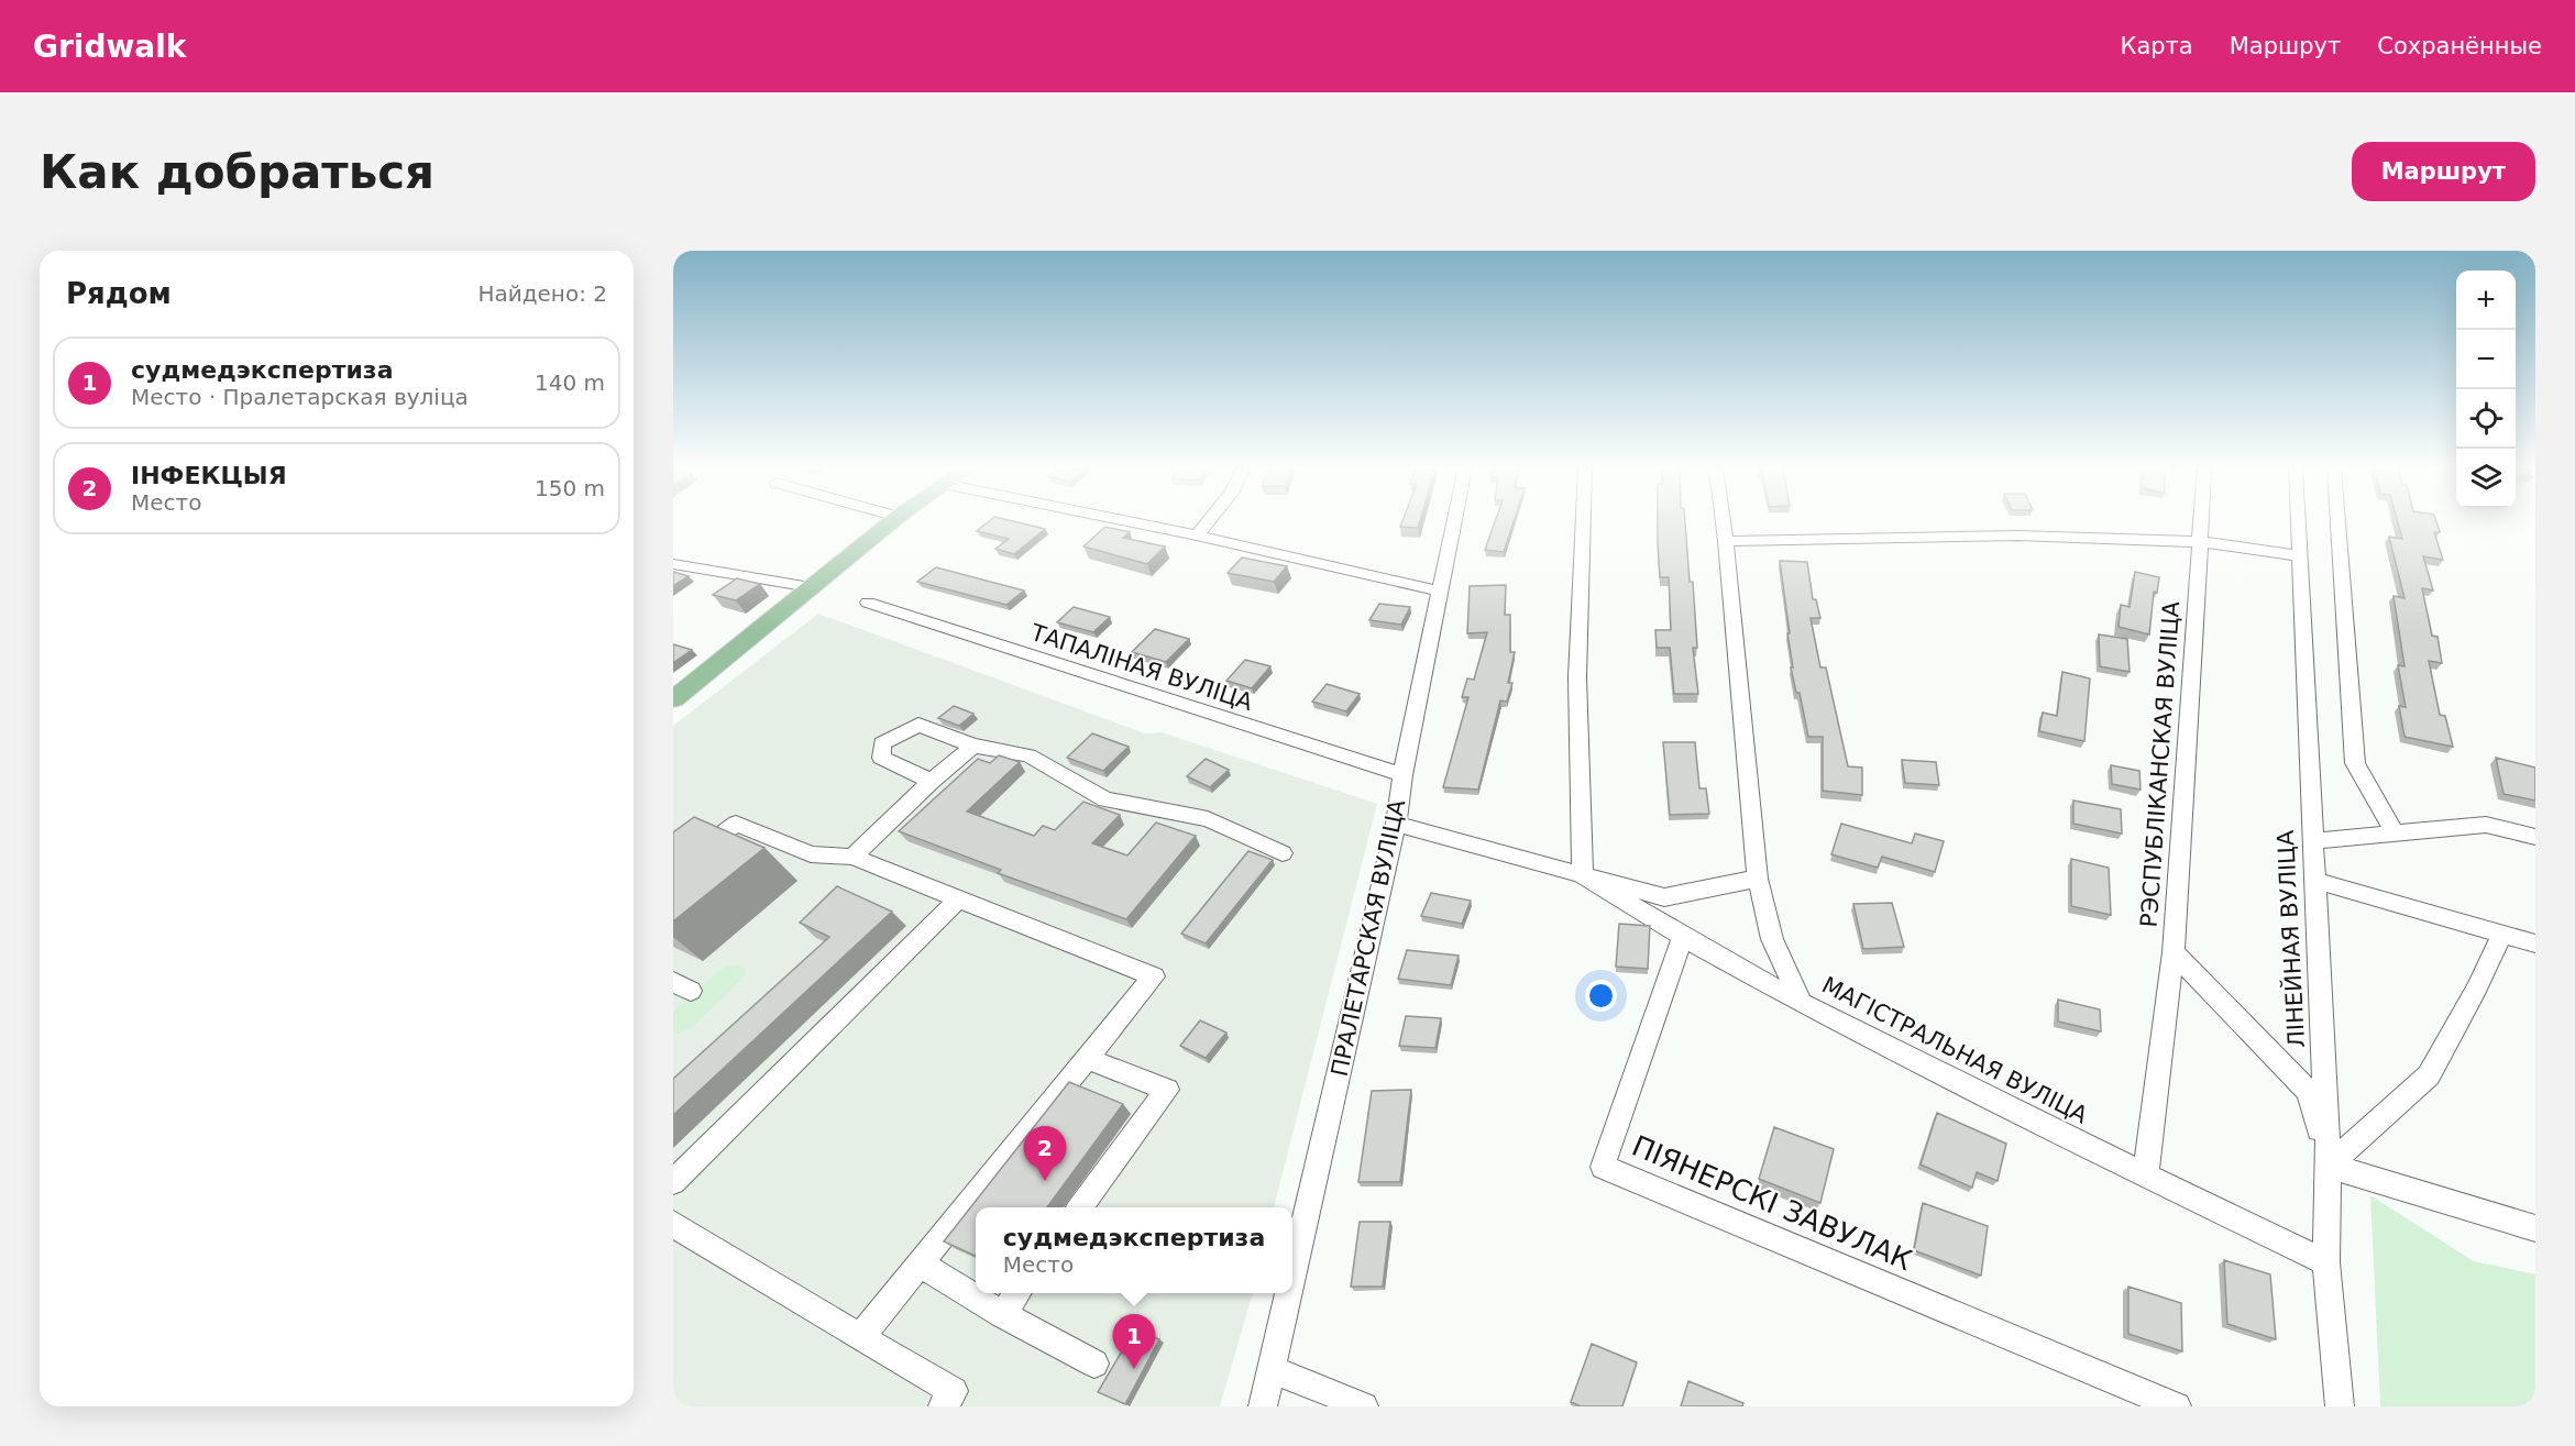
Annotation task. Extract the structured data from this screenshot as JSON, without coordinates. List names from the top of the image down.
{
  "streets": {
    "street": [
      "ТАПАЛІНАЯ ВУЛІЦА",
      "РЭСПУБЛІКАНСКАЯ ВУЛІЦА",
      "ПРАЛЕТАРСКАЯ ВУЛІЦА",
      "ЛІНЕЙНАЯ ВУЛІЦА",
      "МАГІСТРАЛЬНАЯ ВУЛІЦА",
      "ПІЯНЕРСКІ ЗАВУЛАК"
    ]
  },
  "crossings": [
    ["ТАПАЛІНАЯ ВУЛІЦА", "ПРАЛЕТАРСКАЯ ВУЛІЦА"],
    ["РЭСПУБЛІКАНСКАЯ ВУЛІЦА", "ЛІНЕЙНАЯ ВУЛІЦА"],
    ["ЛІНЕЙНАЯ ВУЛІЦА", "МАГІСТРАЛЬНАЯ ВУЛІЦА"]
  ],
  "page": {
    "header": "Gridwalk",
    "nav": ["Карта", "Маршрут", "Сохранённые"],
    "buttons": "Маршрут",
    "title": "Как добраться",
    "heading": ["Рядом", "Найдено: 2"],
    "map_buttons": ["+", "−"],
    "list": [
      {
        "mark": "1",
        "name": "судмедэкспертиза",
        "note": "Место · Пралетарская вуліца",
        "value": "140 m"
      },
      {
        "mark": "2",
        "name": "ІНФЕКЦЫЯ",
        "note": "Место",
        "value": "150 m"
      }
    ],
    "pins": ["2", "1"],
    "popup": ["судмедэкспертиза", "Место"]
  }
}
